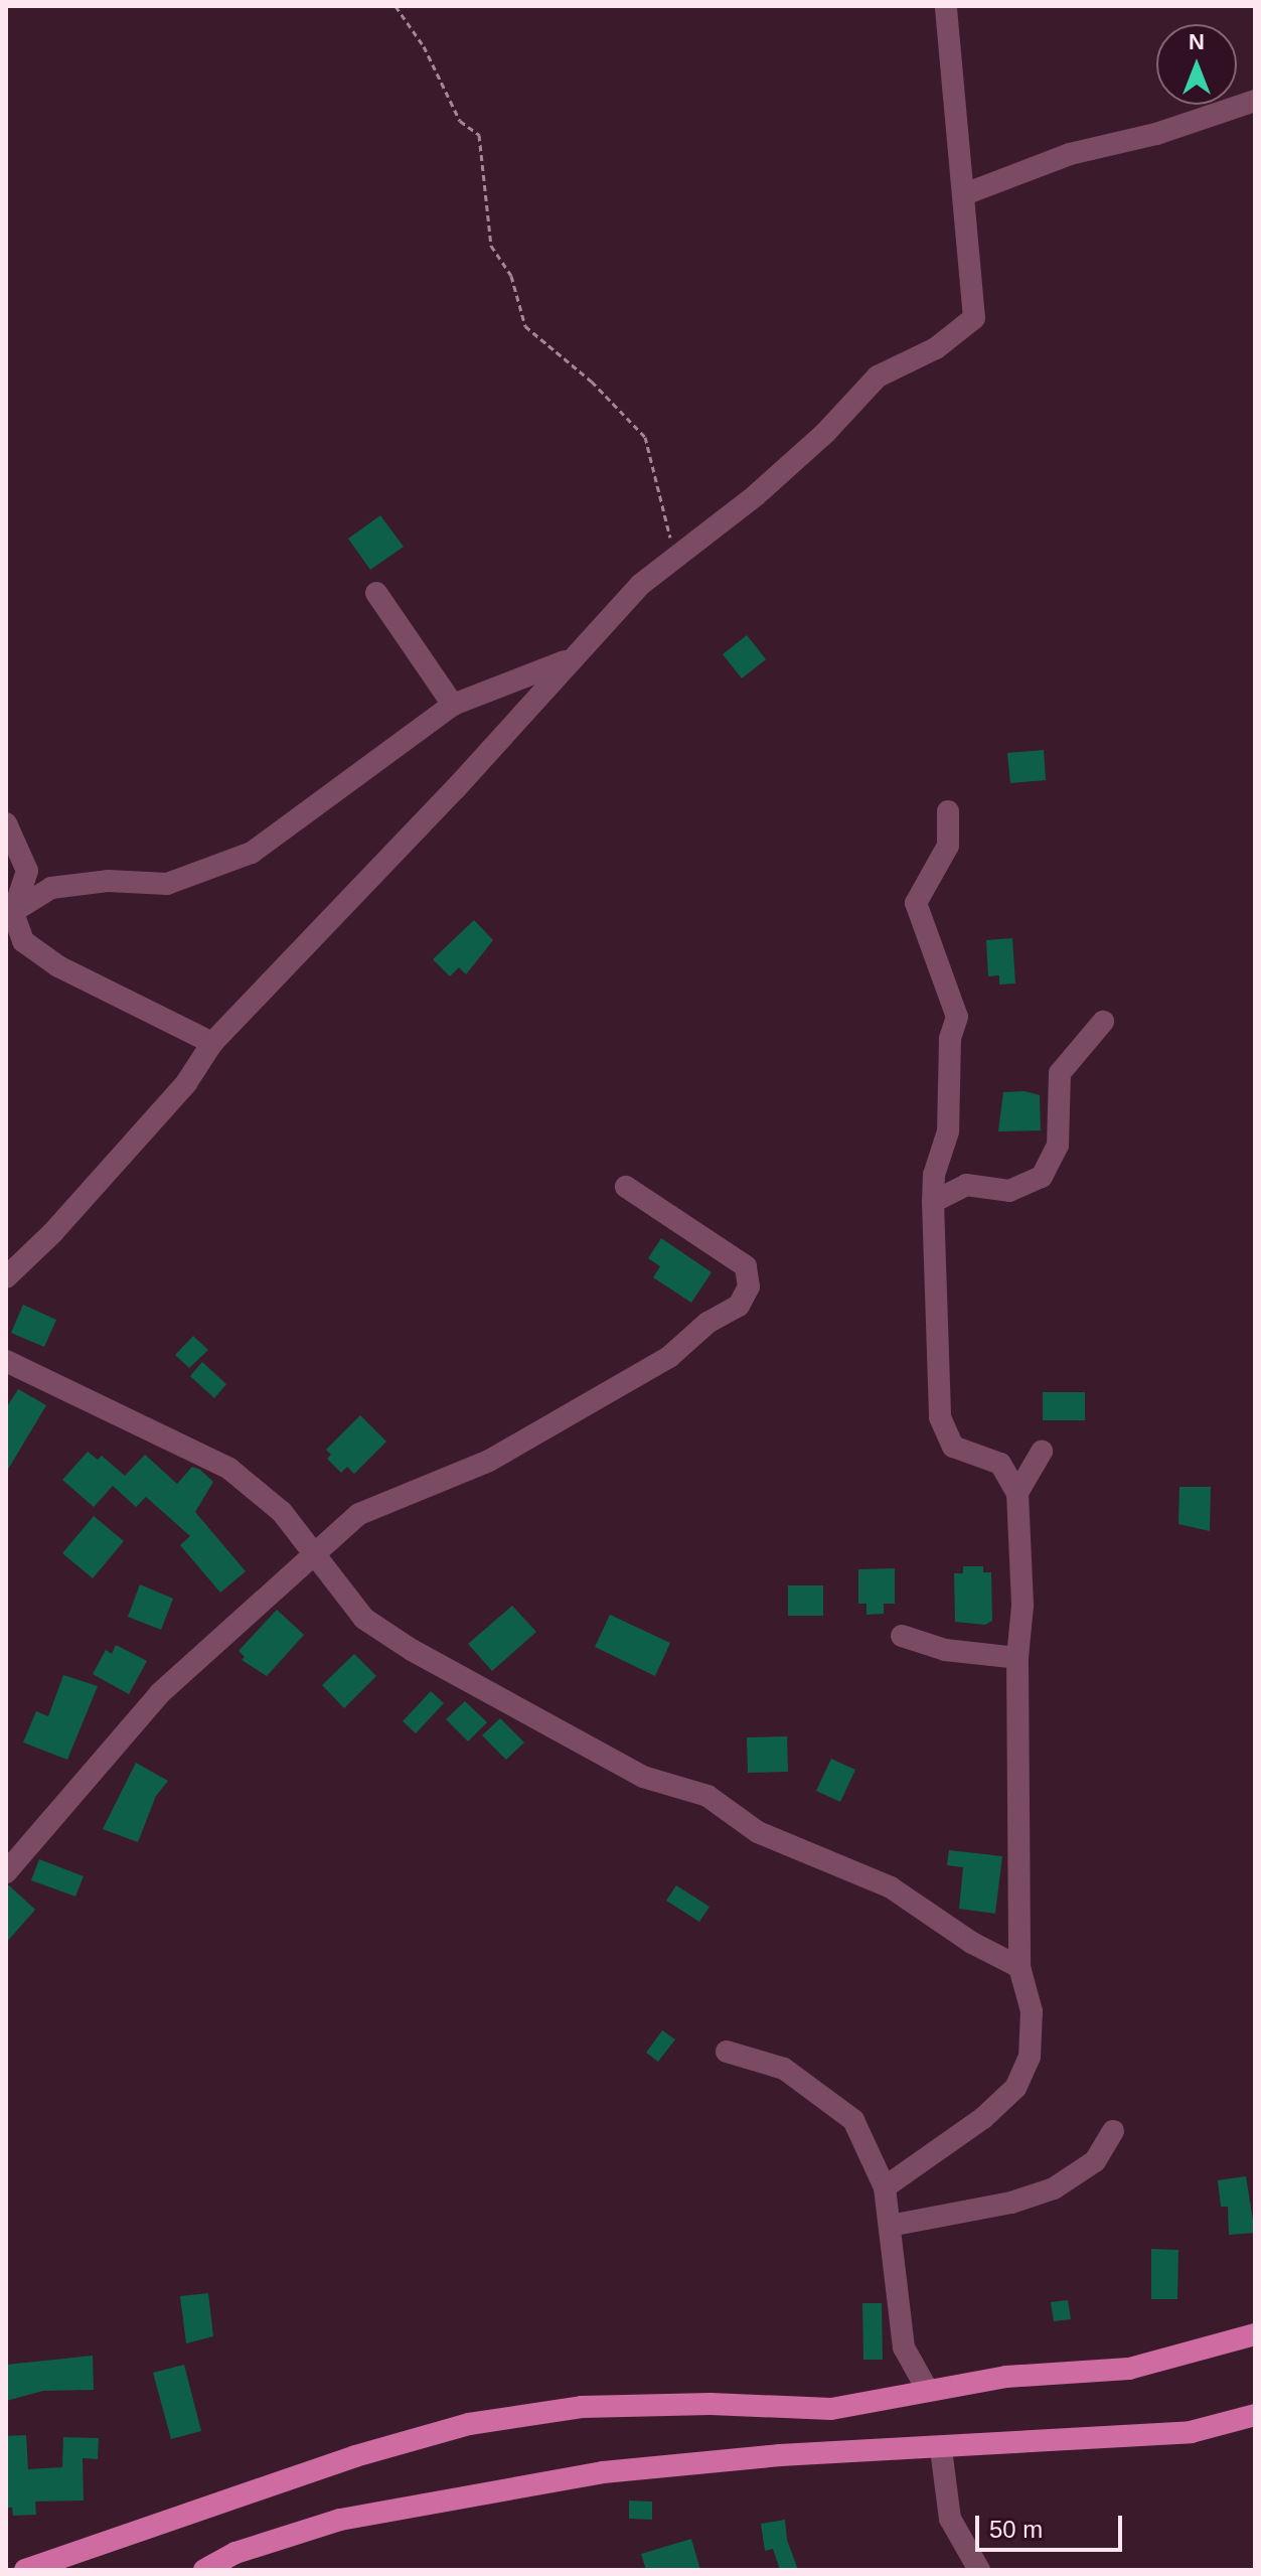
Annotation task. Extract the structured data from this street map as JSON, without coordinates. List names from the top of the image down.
{
  "scale_bar": "50 m",
  "north": "top"
}
